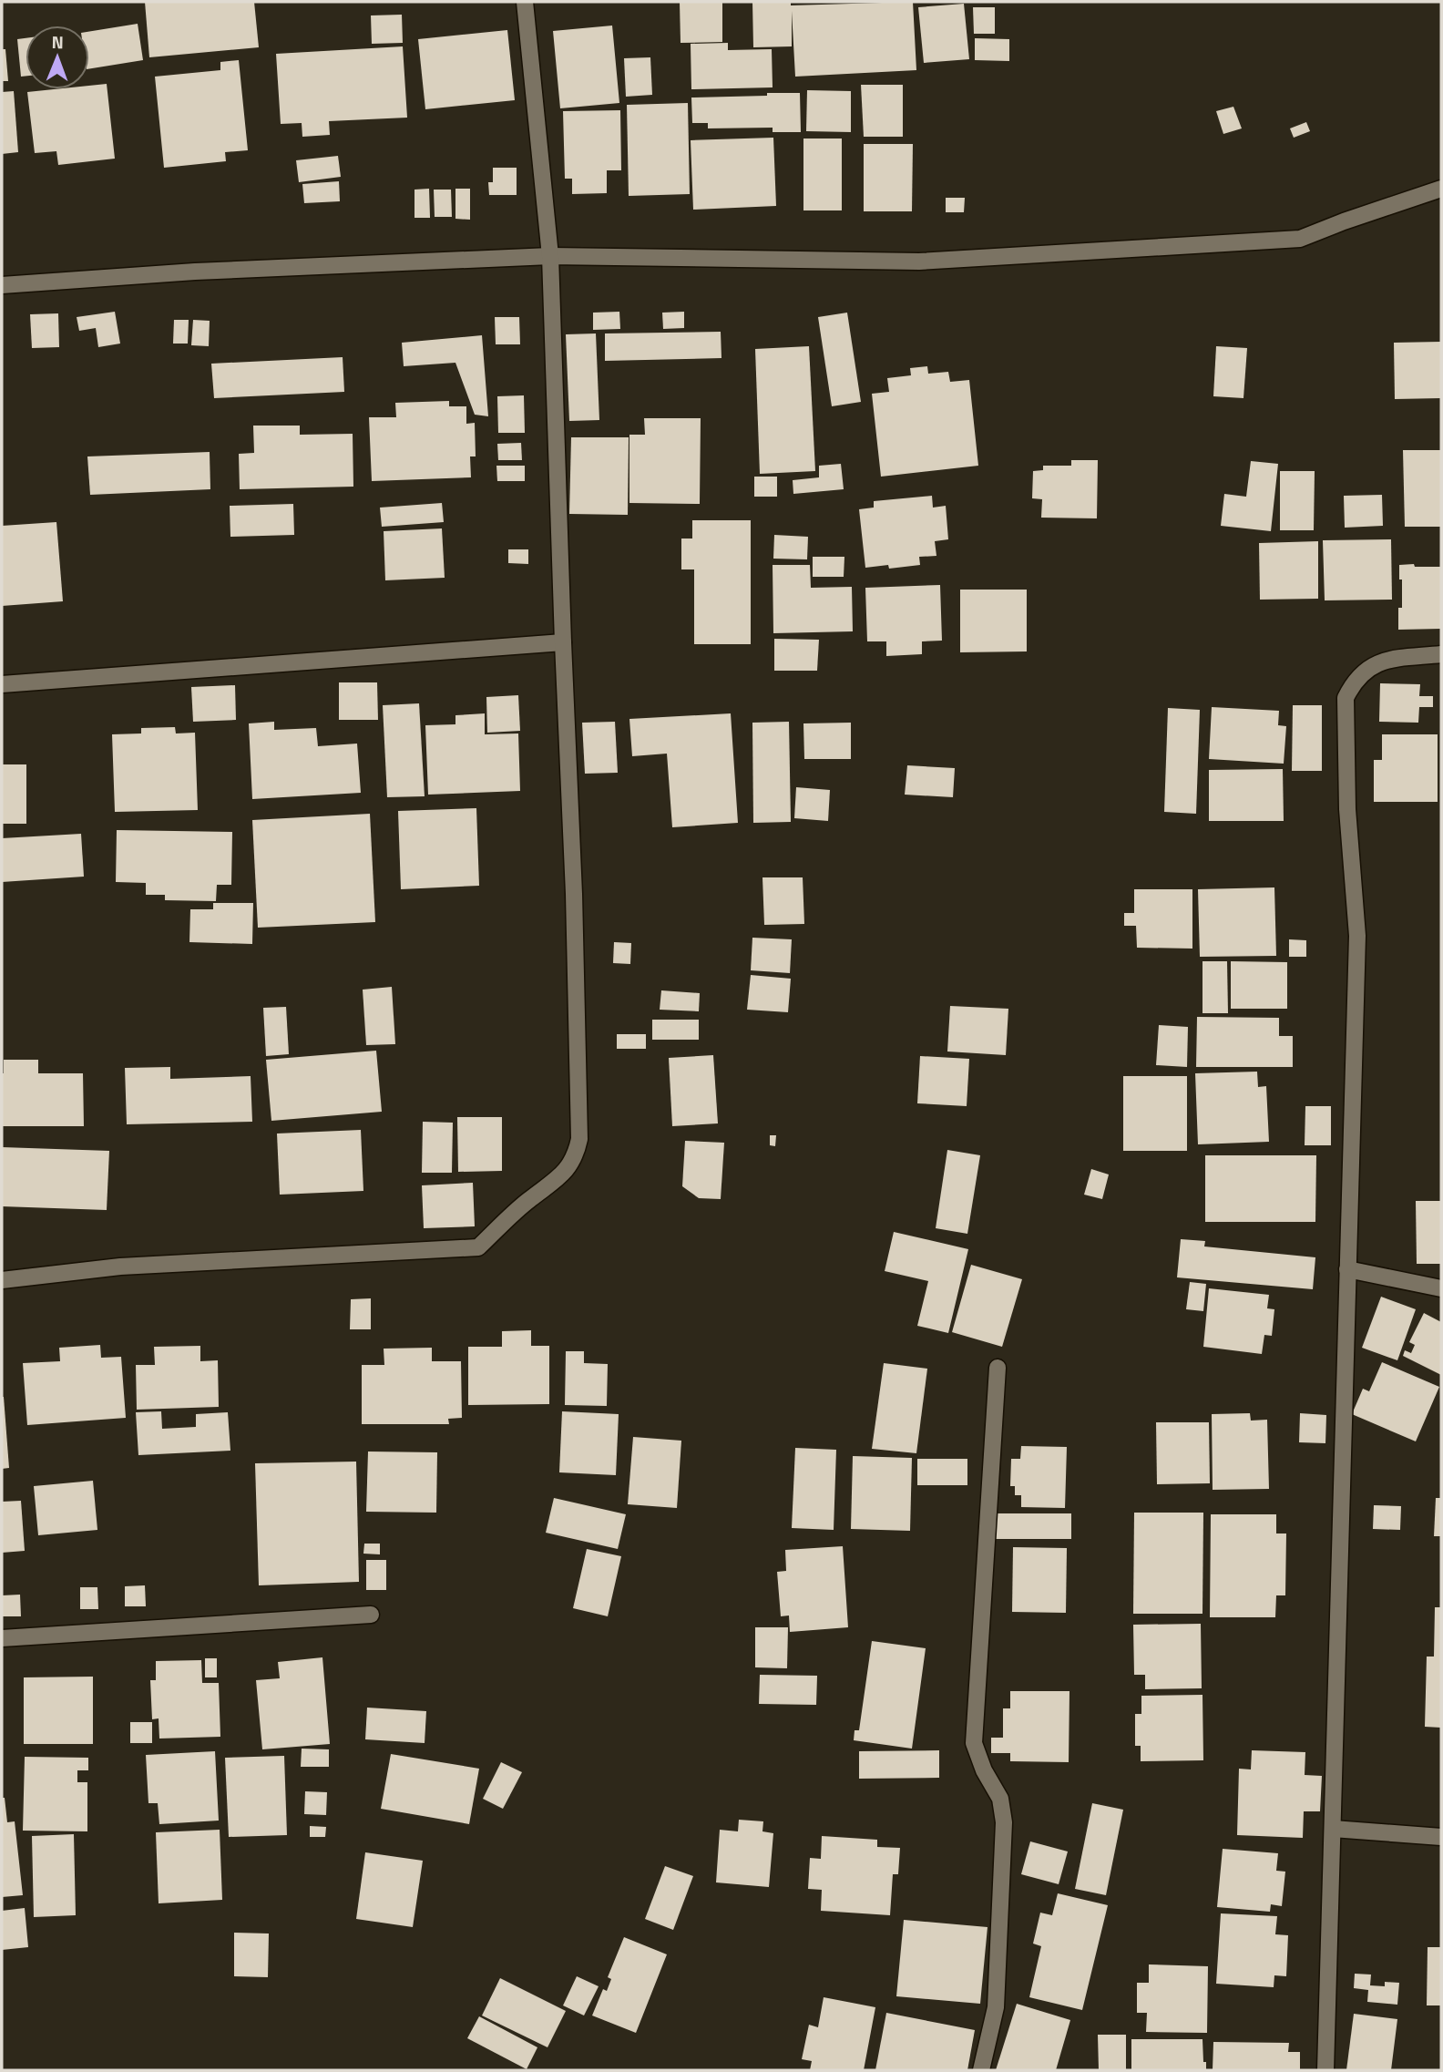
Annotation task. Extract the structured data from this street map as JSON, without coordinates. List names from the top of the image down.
{
  "north": "top"
}
